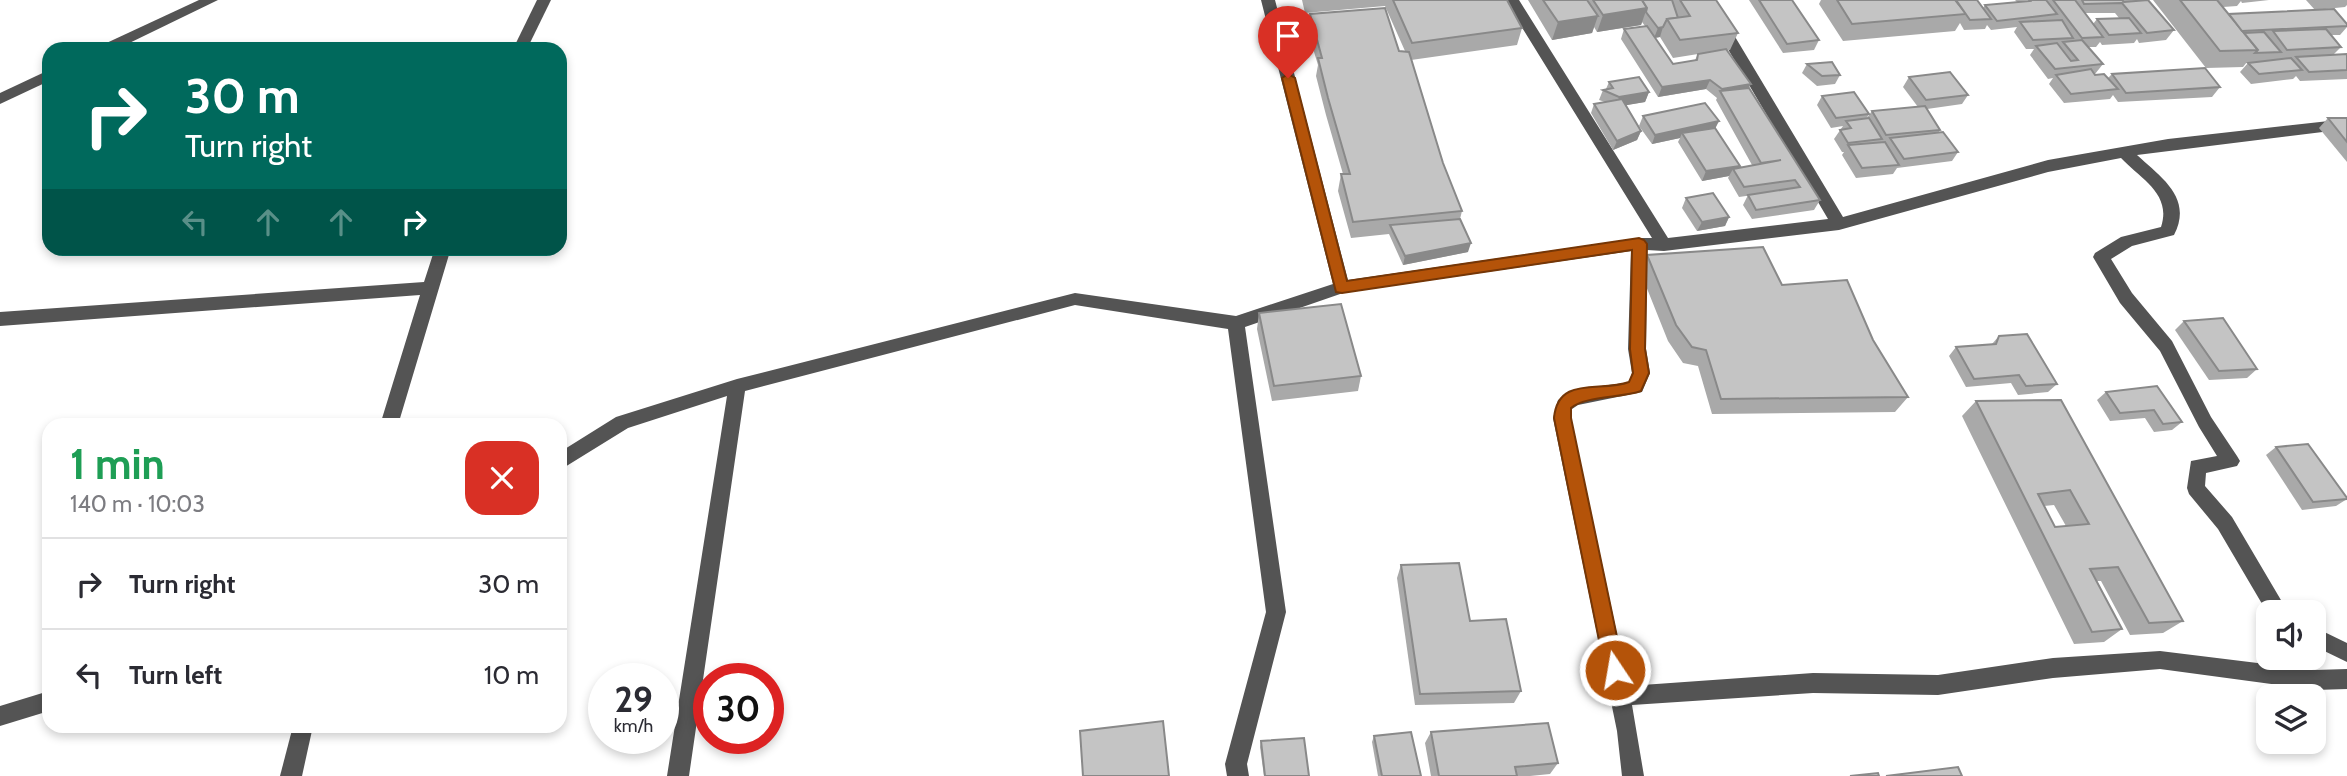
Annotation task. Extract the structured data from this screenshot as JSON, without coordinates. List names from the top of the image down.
{
  "page": {
    "turn": ["30 m", "Turn right"],
    "heading": ["1 min", "140 m · 10:03"],
    "list": [
      {
        "name": "Turn right",
        "value": "30 m"
      },
      {
        "name": "Turn left",
        "value": "10 m"
      }
    ],
    "speed": "29 km/h",
    "limit": "30"
  }
}
